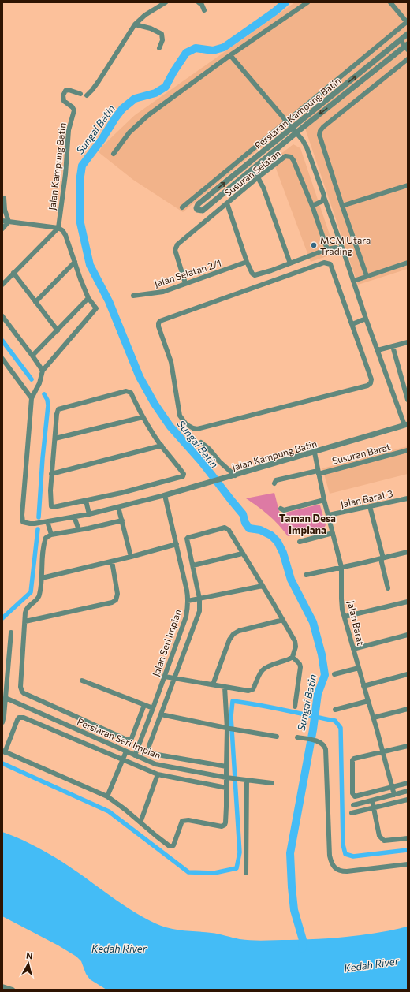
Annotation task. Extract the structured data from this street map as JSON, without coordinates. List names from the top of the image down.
{
  "streets": {
    "street": [
      "Persiaran Kampung Batin",
      "Jalan Kampung Batin",
      "Susuran Selatan",
      "Jalan Selatan 2/1",
      "Susuran Barat",
      "Jalan Barat 3",
      "Jalan Barat",
      "Jalan Seri Impian",
      "Persiaran Seri Impian"
    ]
  },
  "crossings": [
    ["Jalan Kampung Batin", "Jalan Barat"],
    ["Jalan Kampung Batin", "Jalan Seri Impian"],
    ["Susuran Selatan", "Jalan Selatan 2/1"],
    ["Susuran Barat", "Jalan Barat"],
    ["Jalan Barat 3", "Jalan Barat"],
    ["Jalan Seri Impian", "Persiaran Seri Impian"]
  ],
  "districts": ["Taman Desa Impiana"],
  "water": ["Sungai Batin", "Kedah River"],
  "places": ["MCM Utara Trading"],
  "north": "top"
}
